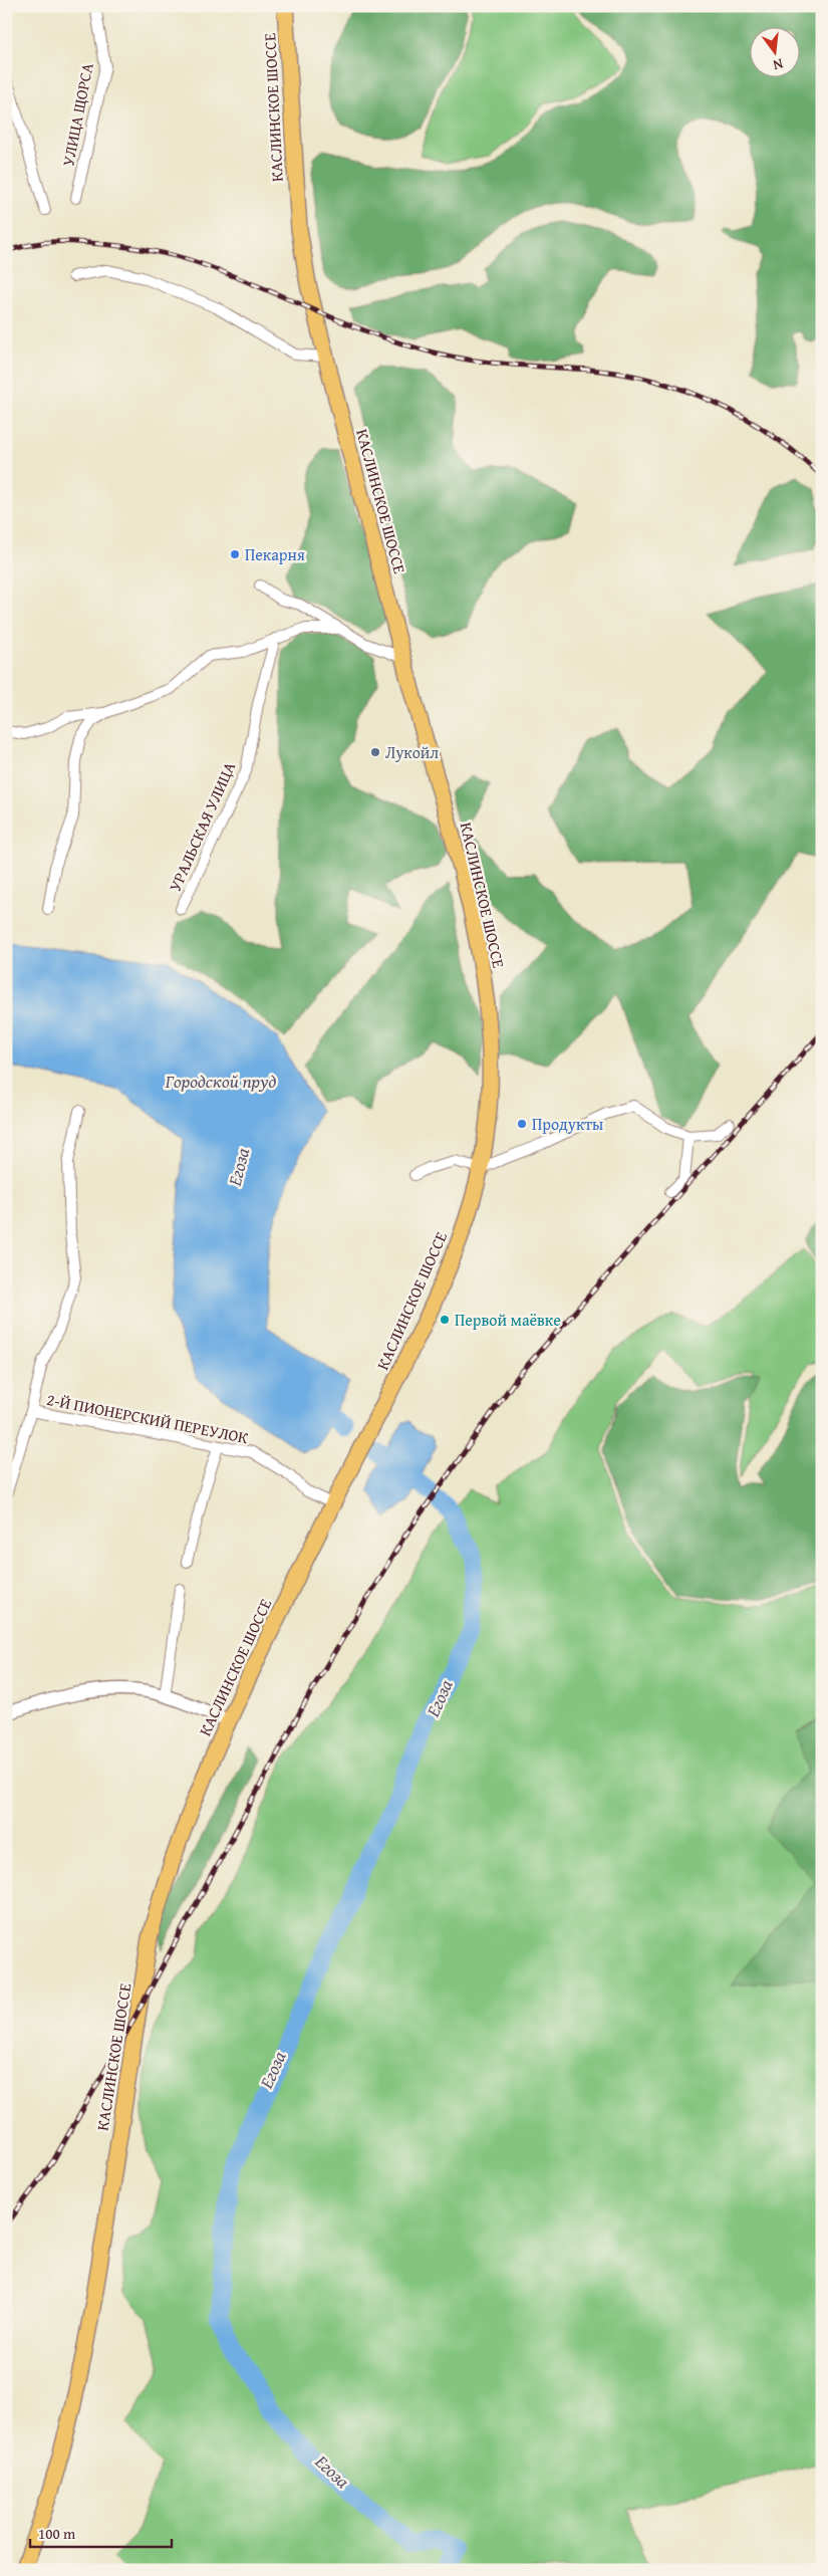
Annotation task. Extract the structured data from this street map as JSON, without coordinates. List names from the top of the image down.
{
  "streets": {
    "main road": ["КАСЛИНСКОЕ ШОССЕ"],
    "street": ["УЛИЦА ЩОРСА", "УРАЛЬСКАЯ УЛИЦА", "2-Й ПИОНЕРСКИЙ ПЕРЕУЛОК"]
  },
  "crossings": [
    ["КАСЛИНСКОЕ ШОССЕ", "2-Й ПИОНЕРСКИЙ ПЕРЕУЛОК"]
  ],
  "water": ["Городской пруд", "Егоза"],
  "places": [
    "Пекарня",
    "Лукойл",
    "Продукты",
    "Первой маёвке"
  ],
  "scale_bar": "100 m",
  "north": "bottom"
}
